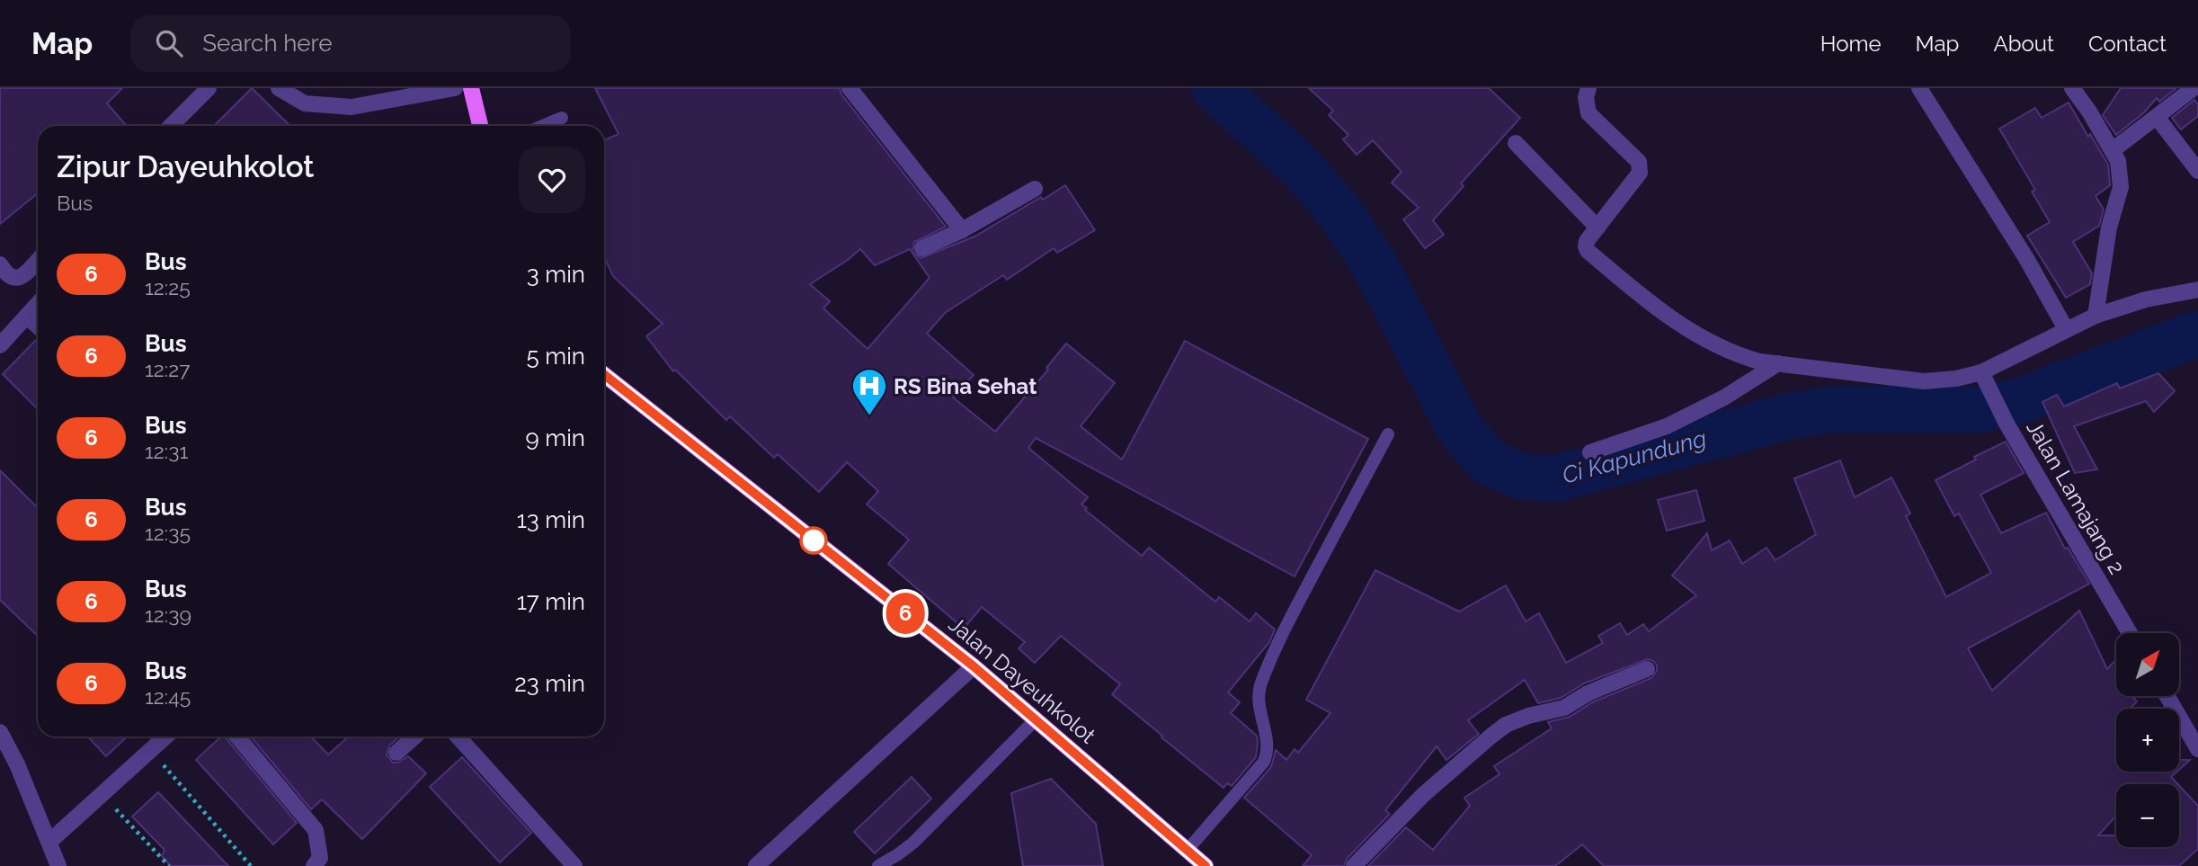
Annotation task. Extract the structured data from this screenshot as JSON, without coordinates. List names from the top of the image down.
{
  "streets": {
    "main road": ["Jalan Dayeuhkolot"],
    "street": ["Jalan Lamajang 2"]
  },
  "water": ["Ci Kapundung"],
  "places": {
    "hospital": ["RS Bina Sehat"]
  },
  "lines": ["bus line 6"],
  "north": "top right",
  "page": {
    "header": "Map",
    "search": "Search here",
    "nav": [
      "Home",
      "Map",
      "About",
      "Contact"
    ],
    "on_map": "6",
    "heading": ["Zipur Dayeuhkolot", "Bus"],
    "list": [
      {
        "mark": "6",
        "name": "Bus",
        "note": "12:25",
        "value": "3 min"
      },
      {
        "mark": "6",
        "name": "Bus",
        "note": "12:27",
        "value": "5 min"
      },
      {
        "mark": "6",
        "name": "Bus",
        "note": "12:31",
        "value": "9 min"
      },
      {
        "mark": "6",
        "name": "Bus",
        "note": "12:35",
        "value": "13 min"
      },
      {
        "mark": "6",
        "name": "Bus",
        "note": "12:39",
        "value": "17 min"
      },
      {
        "mark": "6",
        "name": "Bus",
        "note": "12:45",
        "value": "23 min"
      }
    ],
    "map_buttons": ["+", "−"]
  }
}
